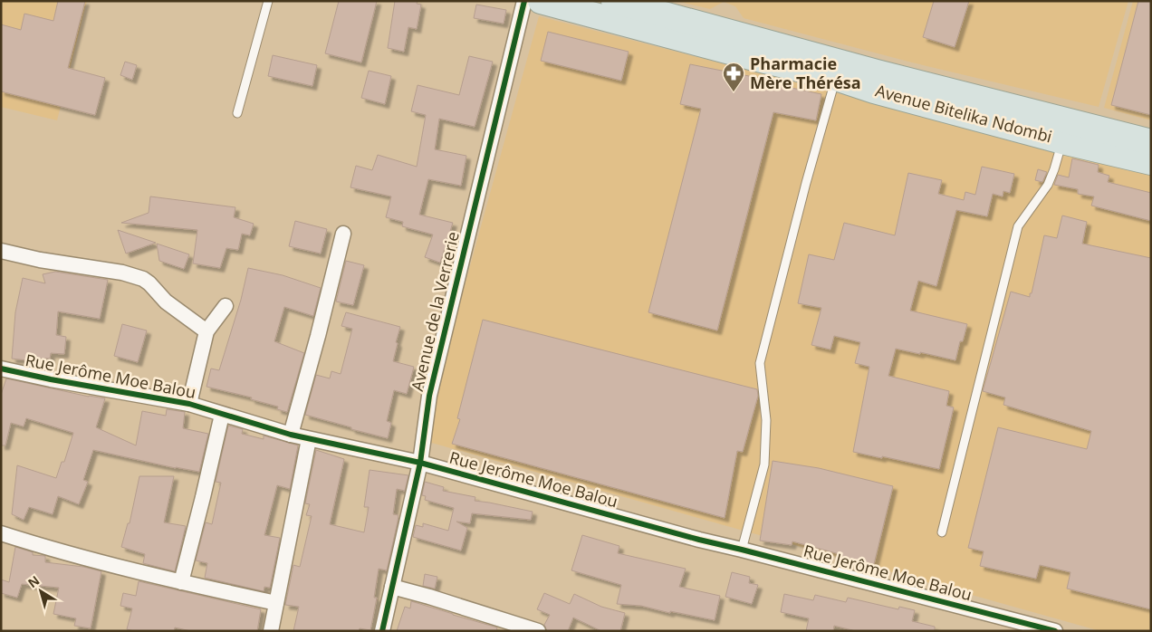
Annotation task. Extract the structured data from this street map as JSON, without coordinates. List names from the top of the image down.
{
  "streets": {
    "highway": ["Avenue Bitelika Ndombi"],
    "street": ["Avenue de la Verrerie", "Rue Jerôme Moe Balou"]
  },
  "crossings": [
    ["Avenue de la Verrerie", "Rue Jerôme Moe Balou"]
  ],
  "places": {
    "pharmacy": ["Pharmacie Mère Thérésa"]
  },
  "north": "top left"
}
